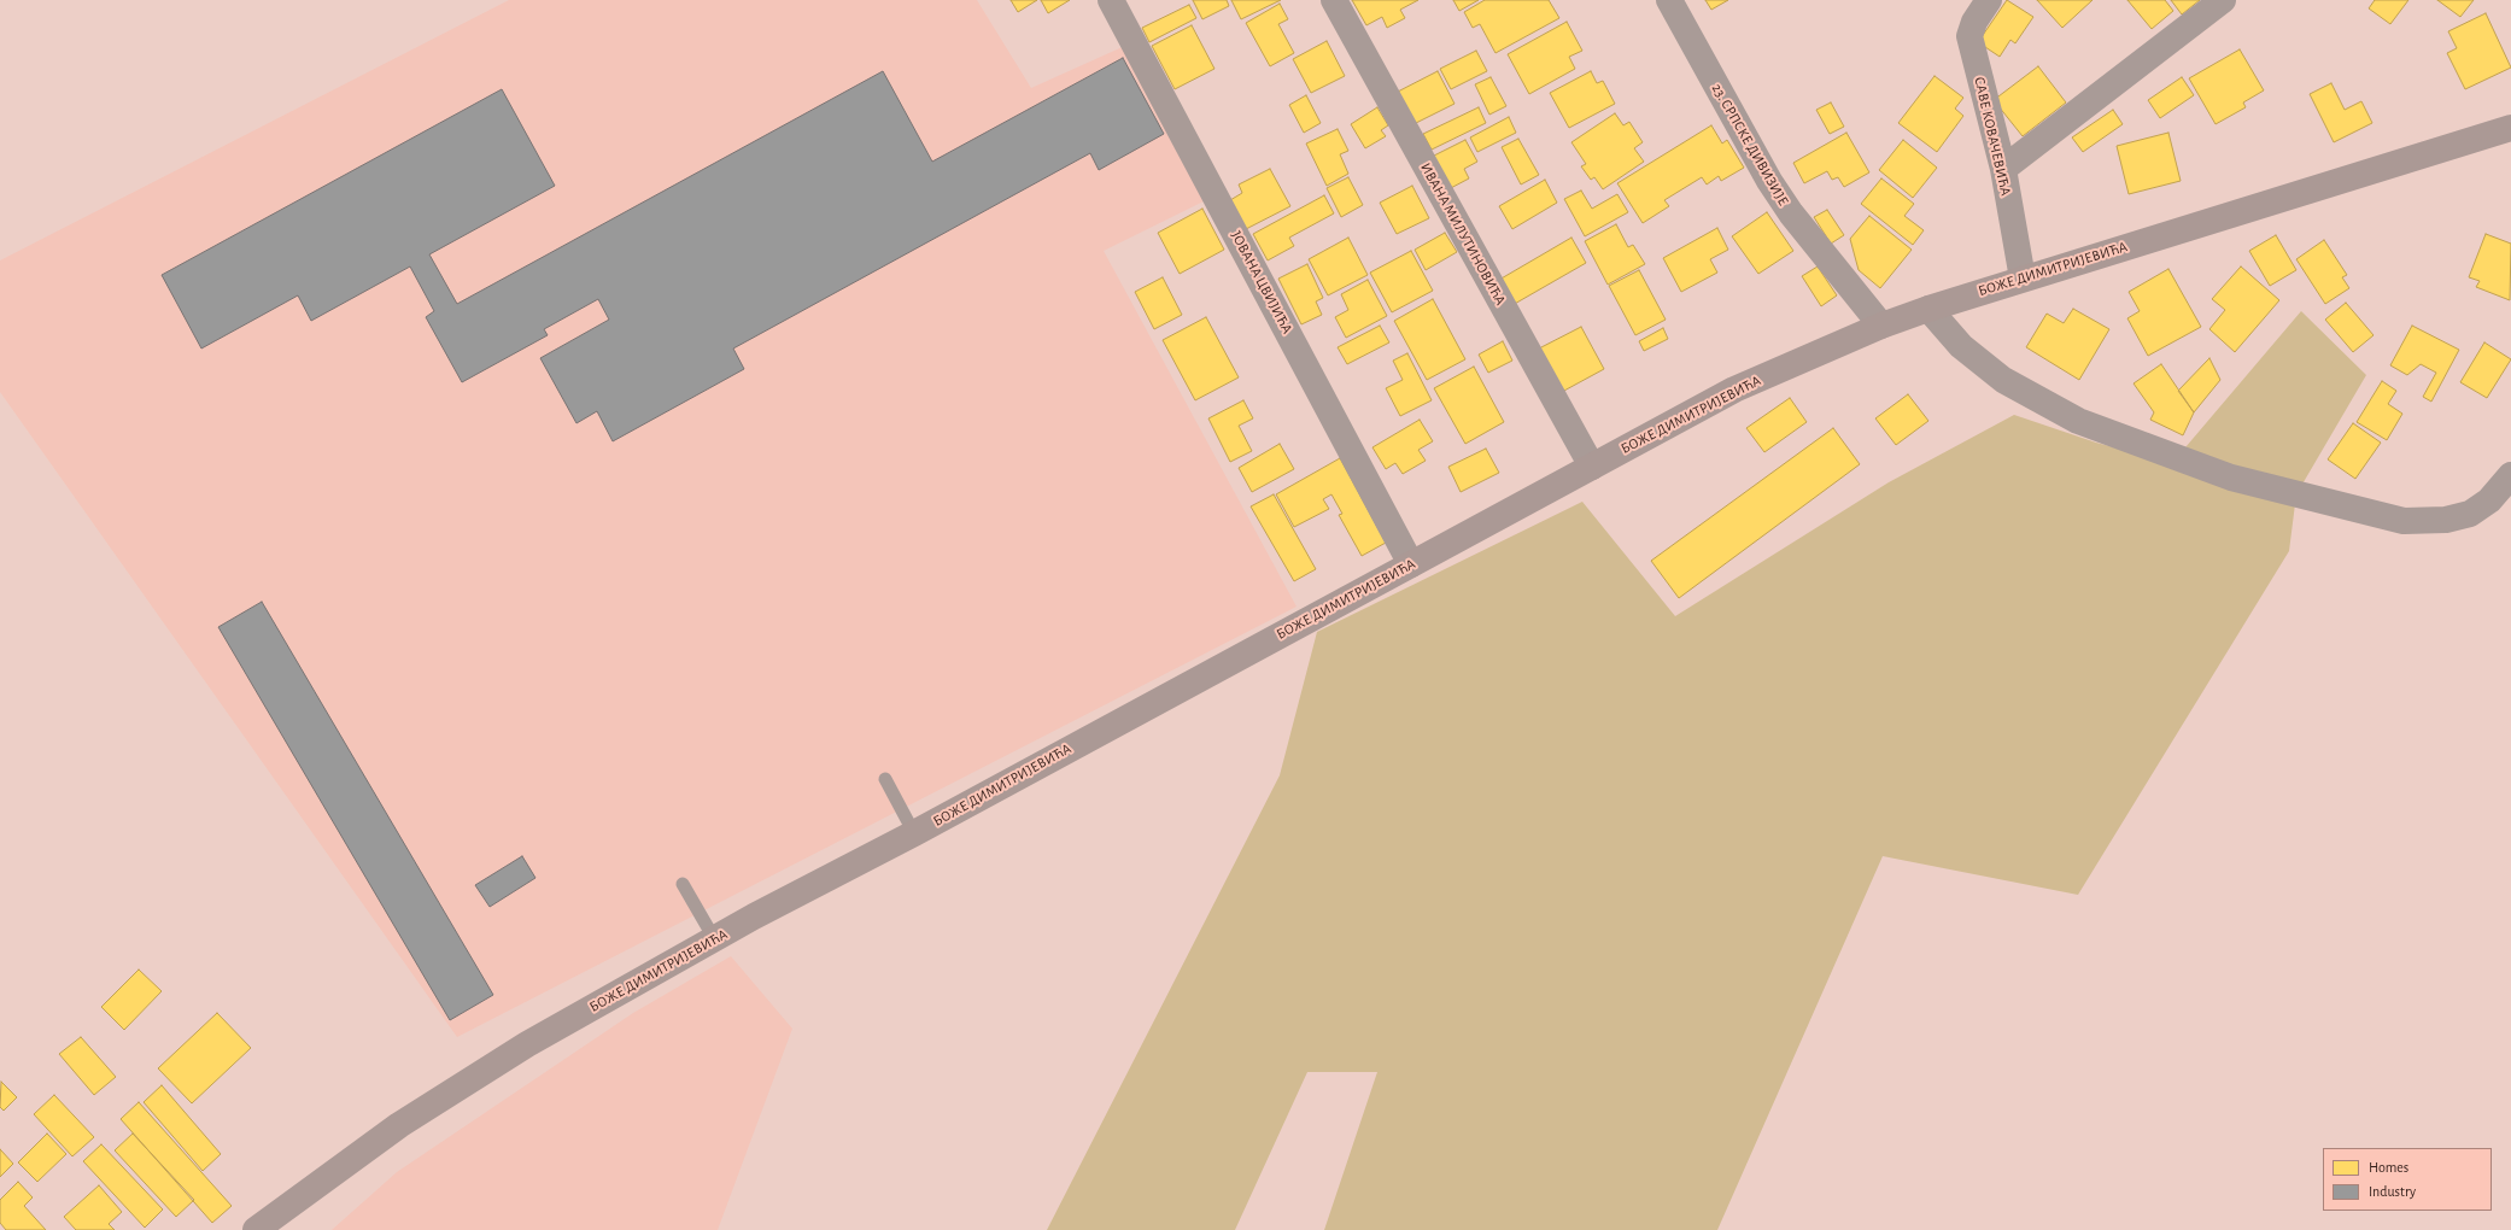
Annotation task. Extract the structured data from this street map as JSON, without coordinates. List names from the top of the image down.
{
  "streets": {
    "main road": ["БОЖЕ ДИМИТРИЈЕВИЋА"],
    "street": [
      "САВЕ КОВАЧЕВИЋА",
      "23. СРПСКЕ ДИВИЗИЈЕ",
      "ИВАНА МИЛУТИНОВИЋА",
      "ЈОВАНА ЦВИЈИЋА"
    ]
  },
  "crossings": [
    ["САВЕ КОВАЧЕВИЋА", "БОЖЕ ДИМИТРИЈЕВИЋА"],
    ["23. СРПСКЕ ДИВИЗИЈЕ", "БОЖЕ ДИМИТРИЈЕВИЋА"],
    ["ИВАНА МИЛУТИНОВИЋА", "БОЖЕ ДИМИТРИЈЕВИЋА"],
    ["БОЖЕ ДИМИТРИЈЕВИЋА", "ЈОВАНА ЦВИЈИЋА"]
  ],
  "legend": ["Homes", "Industry"]
}
